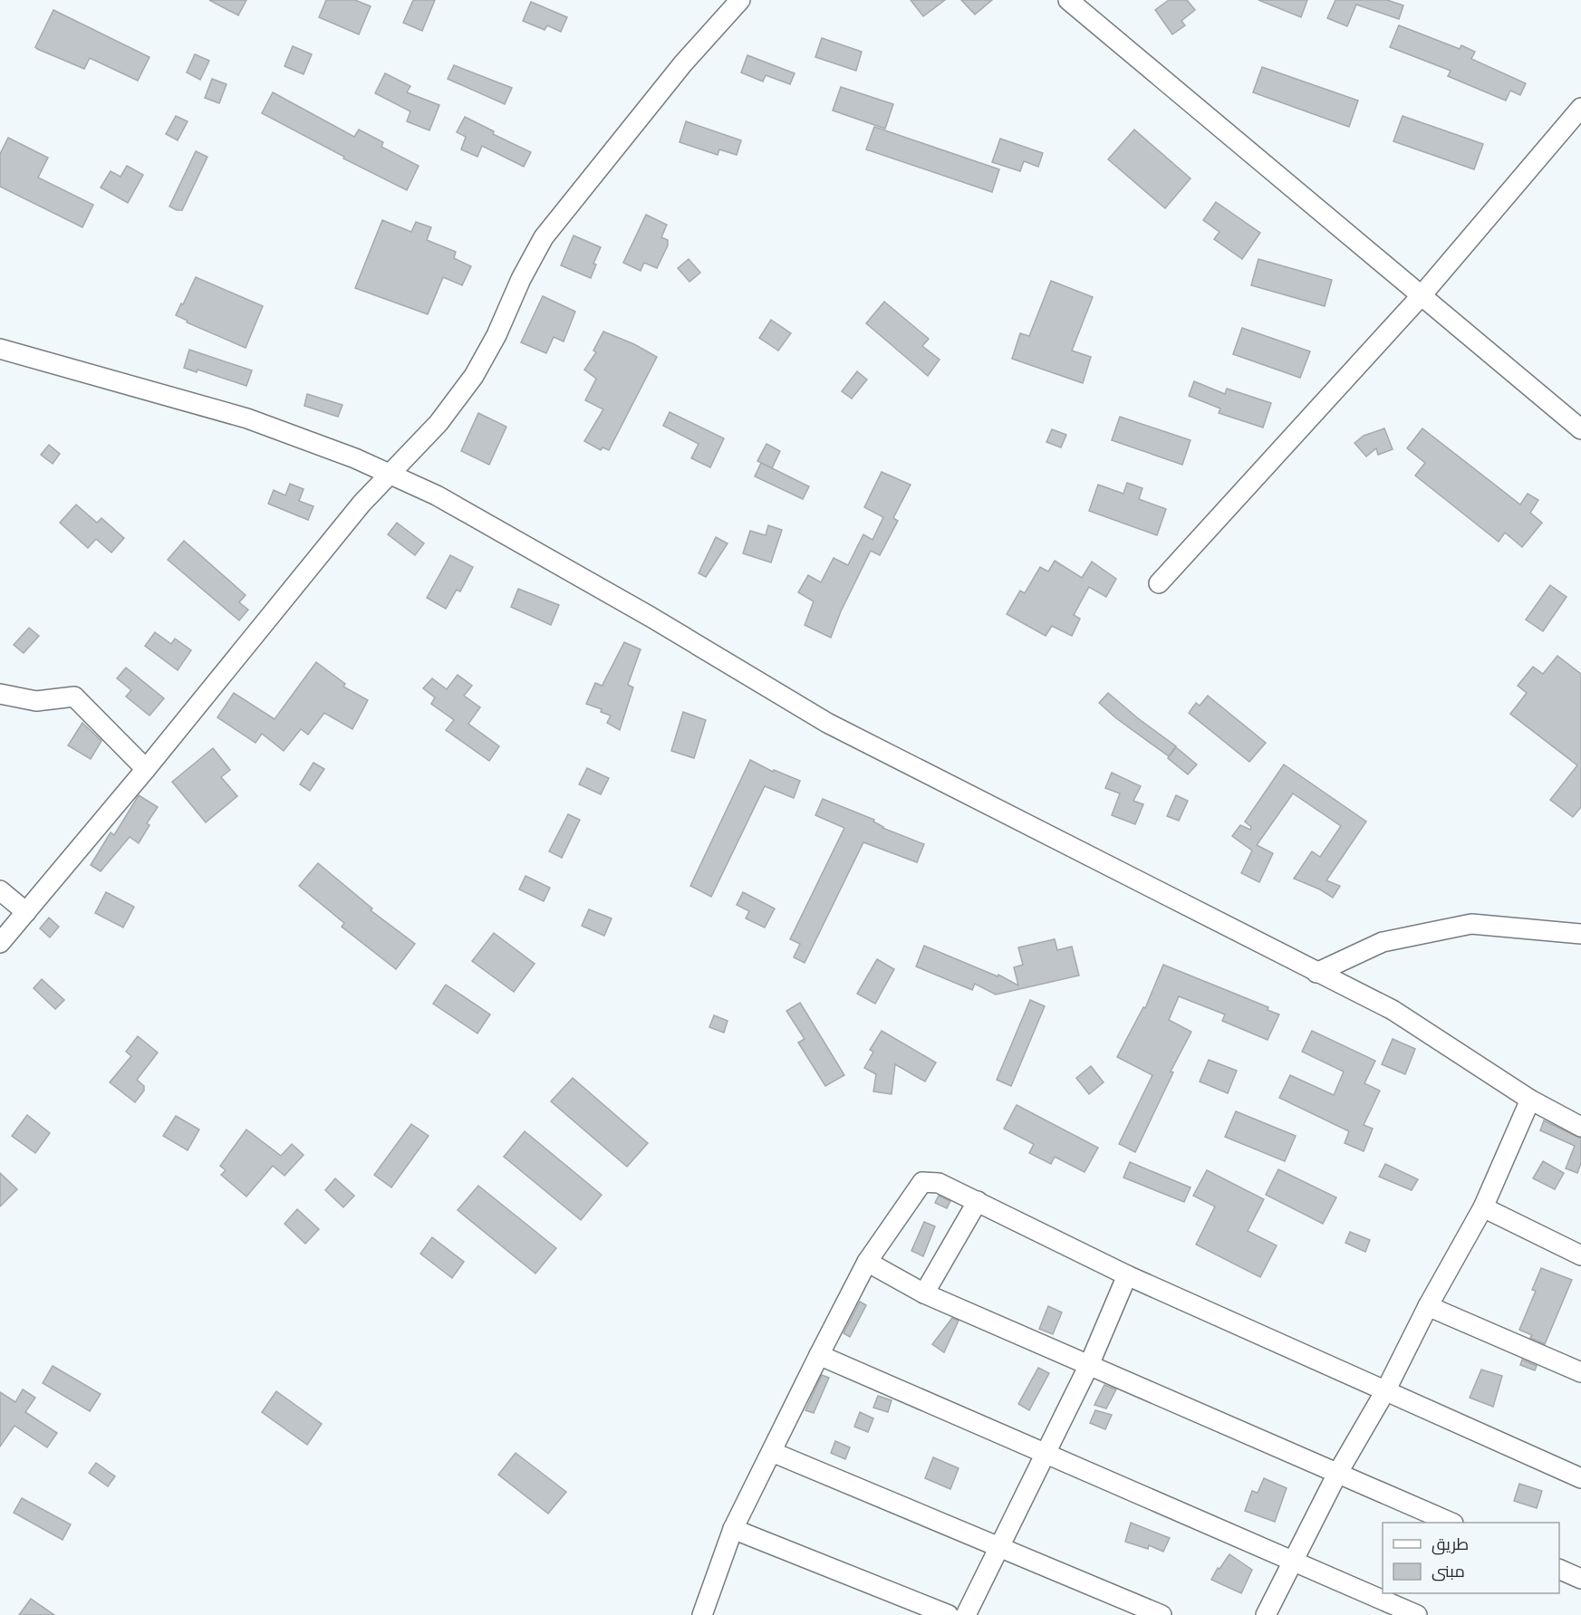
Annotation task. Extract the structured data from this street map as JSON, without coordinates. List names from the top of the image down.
{
  "legend": ["طريق", "مبنى"]
}
